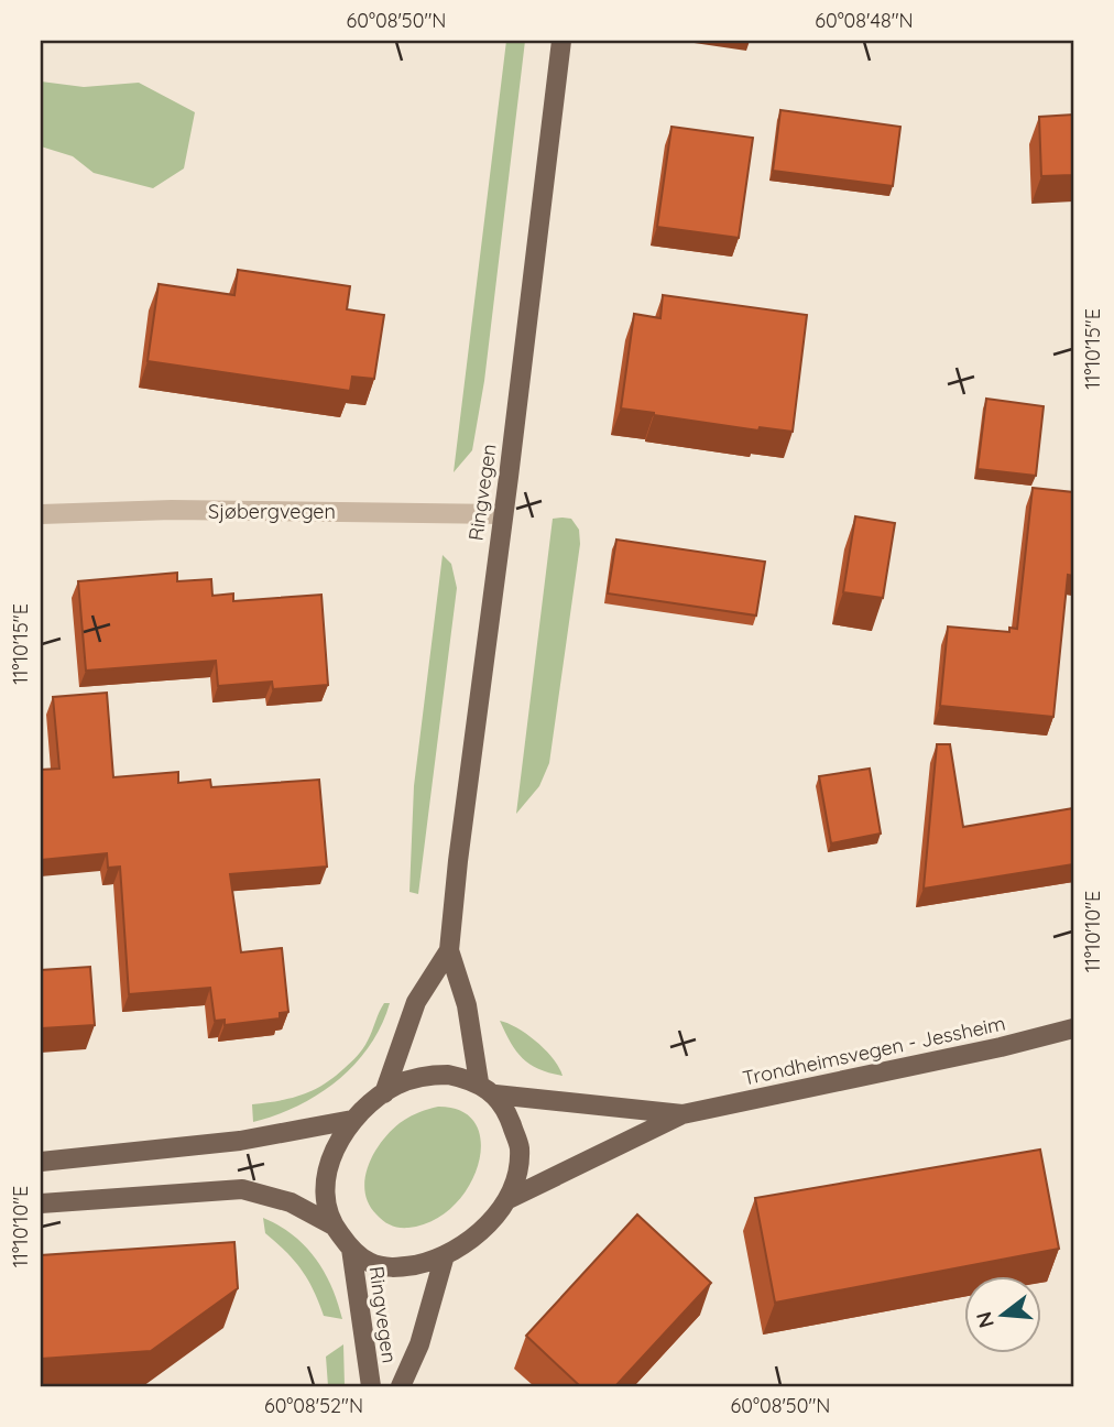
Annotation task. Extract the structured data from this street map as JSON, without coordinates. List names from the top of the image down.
{
  "streets": {
    "main road": ["Ringvegen", "Trondheimsvegen - Jessheim"],
    "street": ["Sjøbergvegen"]
  },
  "crossings": [
    ["Ringvegen", "Sjøbergvegen"],
    ["Ringvegen", "Trondheimsvegen - Jessheim"]
  ],
  "north": "left",
  "coordinates": [
    "60°08'50\"N",
    "60°08'48\"N",
    "11°10'15\"E",
    "11°10'10\"E",
    "60°08'52\"N"
  ]
}
